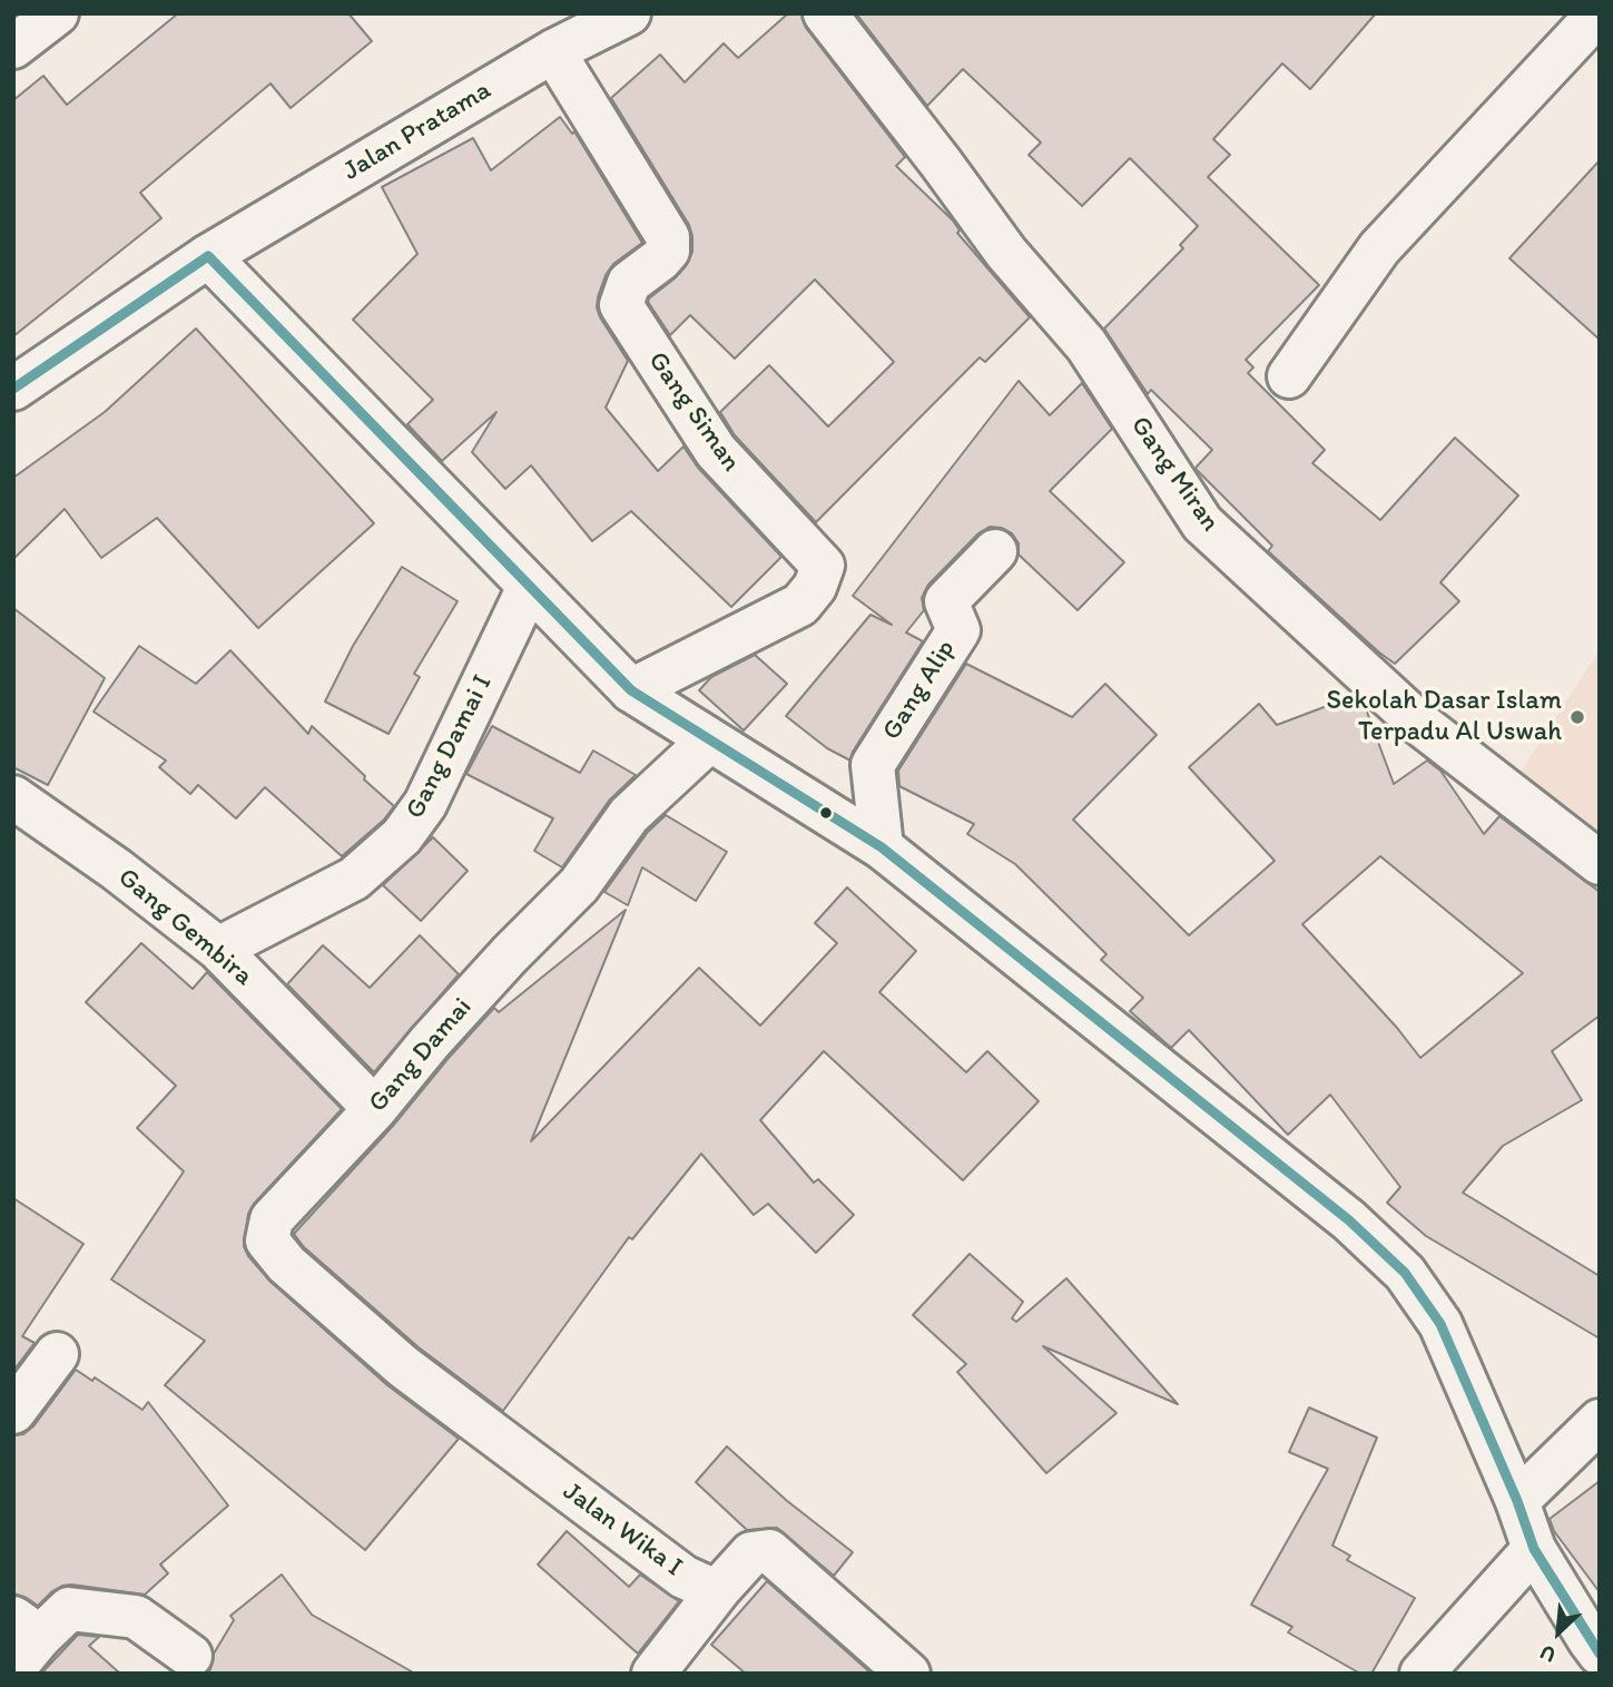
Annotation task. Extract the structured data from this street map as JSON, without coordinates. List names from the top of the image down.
{
  "streets": {
    "street": [
      "Jalan Pratama",
      "Gang Siman",
      "Gang Miran",
      "Gang Alip",
      "Gang Damai I",
      "Gang Gembira",
      "Gang Damai",
      "Jalan Wika I"
    ]
  },
  "crossings": [
    ["Jalan Pratama", "Gang Siman"],
    ["Gang Damai I", "Gang Gembira"],
    ["Gang Gembira", "Gang Damai"],
    ["Gang Damai", "Jalan Wika I"]
  ],
  "places": ["Sekolah Dasar Islam Terpadu Al Uswah"],
  "north": "bottom left"
}
